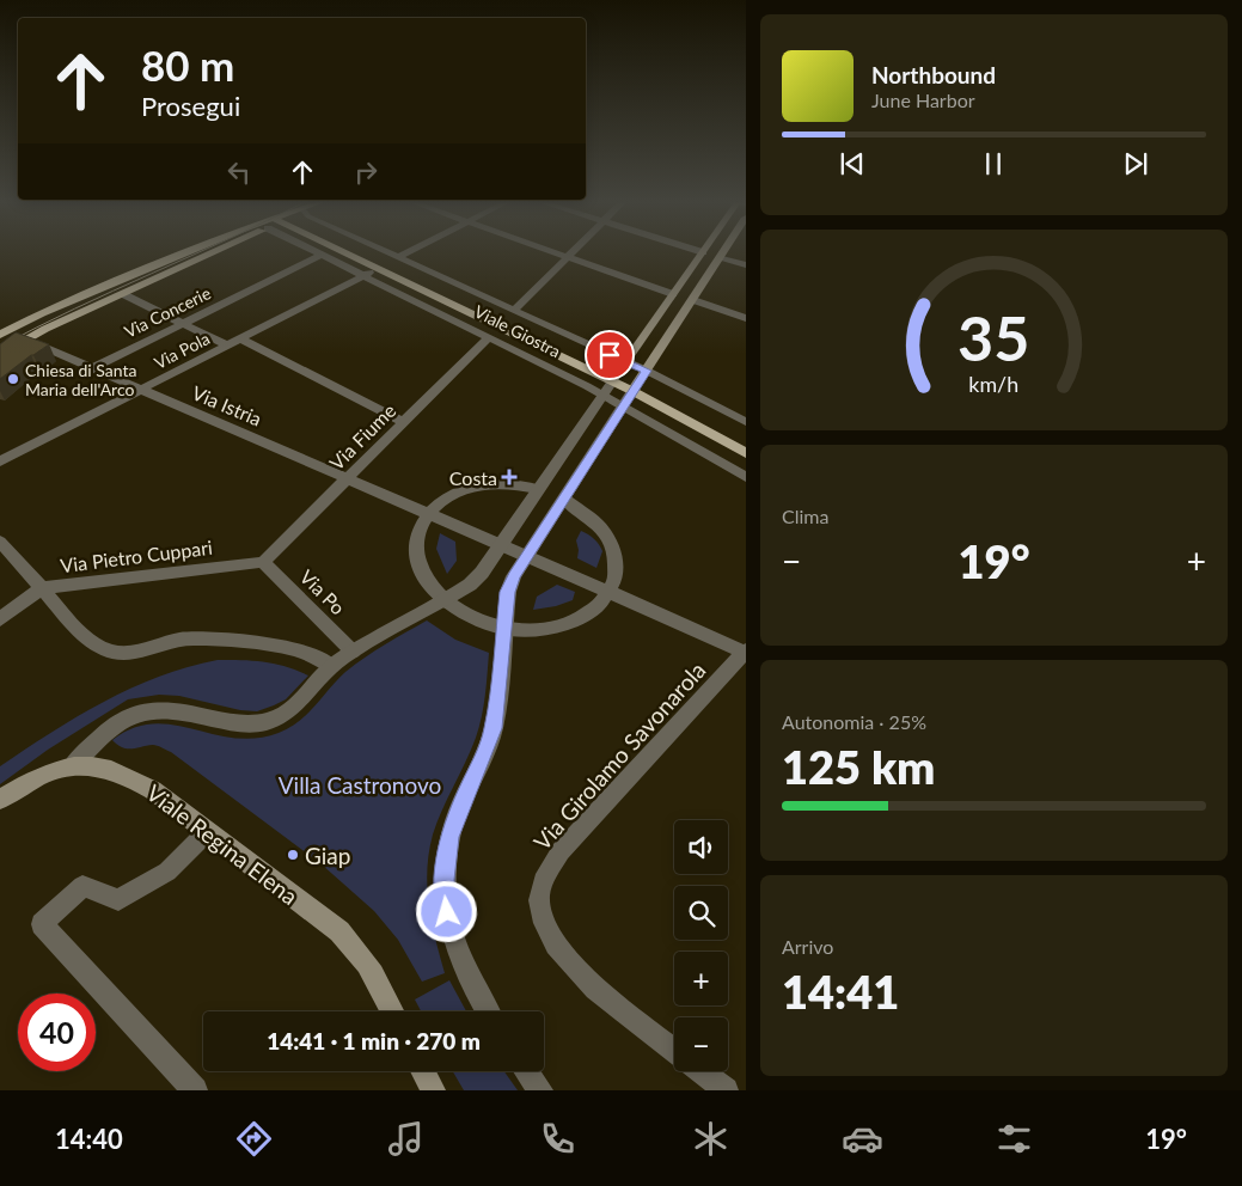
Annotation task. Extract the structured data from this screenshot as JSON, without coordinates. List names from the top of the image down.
{
  "streets": {
    "main road": ["Viale Giostra", "Viale Regina Elena"],
    "street": [
      "Via Concerie",
      "Via Pola",
      "Via Istria",
      "Via Fiume",
      "Via Pietro Cuppari",
      "Via Po",
      "Via Girolamo Savonarola"
    ]
  },
  "crossings": [
    ["Via Concerie", "Viale Giostra"],
    ["Via Concerie", "Via Istria"],
    ["Viale Giostra", "Via Pola"],
    ["Viale Giostra", "Via Fiume"],
    ["Via Pola", "Via Istria"],
    ["Via Istria", "Via Fiume"],
    ["Via Istria", "Via Girolamo Savonarola"],
    ["Via Fiume", "Via Pietro Cuppari"],
    ["Via Fiume", "Via Po"],
    ["Via Pietro Cuppari", "Via Po"]
  ],
  "parks": ["Villa Castronovo"],
  "places": {
    "other": ["Chiesa di Santa Maria dell'Arco", "Giap"],
    "health": ["Costa"]
  },
  "page": {
    "turn": ["80 m", "Prosegui"],
    "song": ["Northbound", "June Harbor"],
    "tile": [
      "Clima",
      ["Autonomia · 25%", "125 km"],
      ["Arrivo", "14:41"]
    ],
    "heat": ["−", "19°", "+"],
    "map_buttons": ["+", "−"],
    "limit": "40",
    "trip": "14:41 · 1 min · 270 m",
    "tabs": ["14:40", "19°"],
    "gauge": ["35", "km/h"]
  }
}
